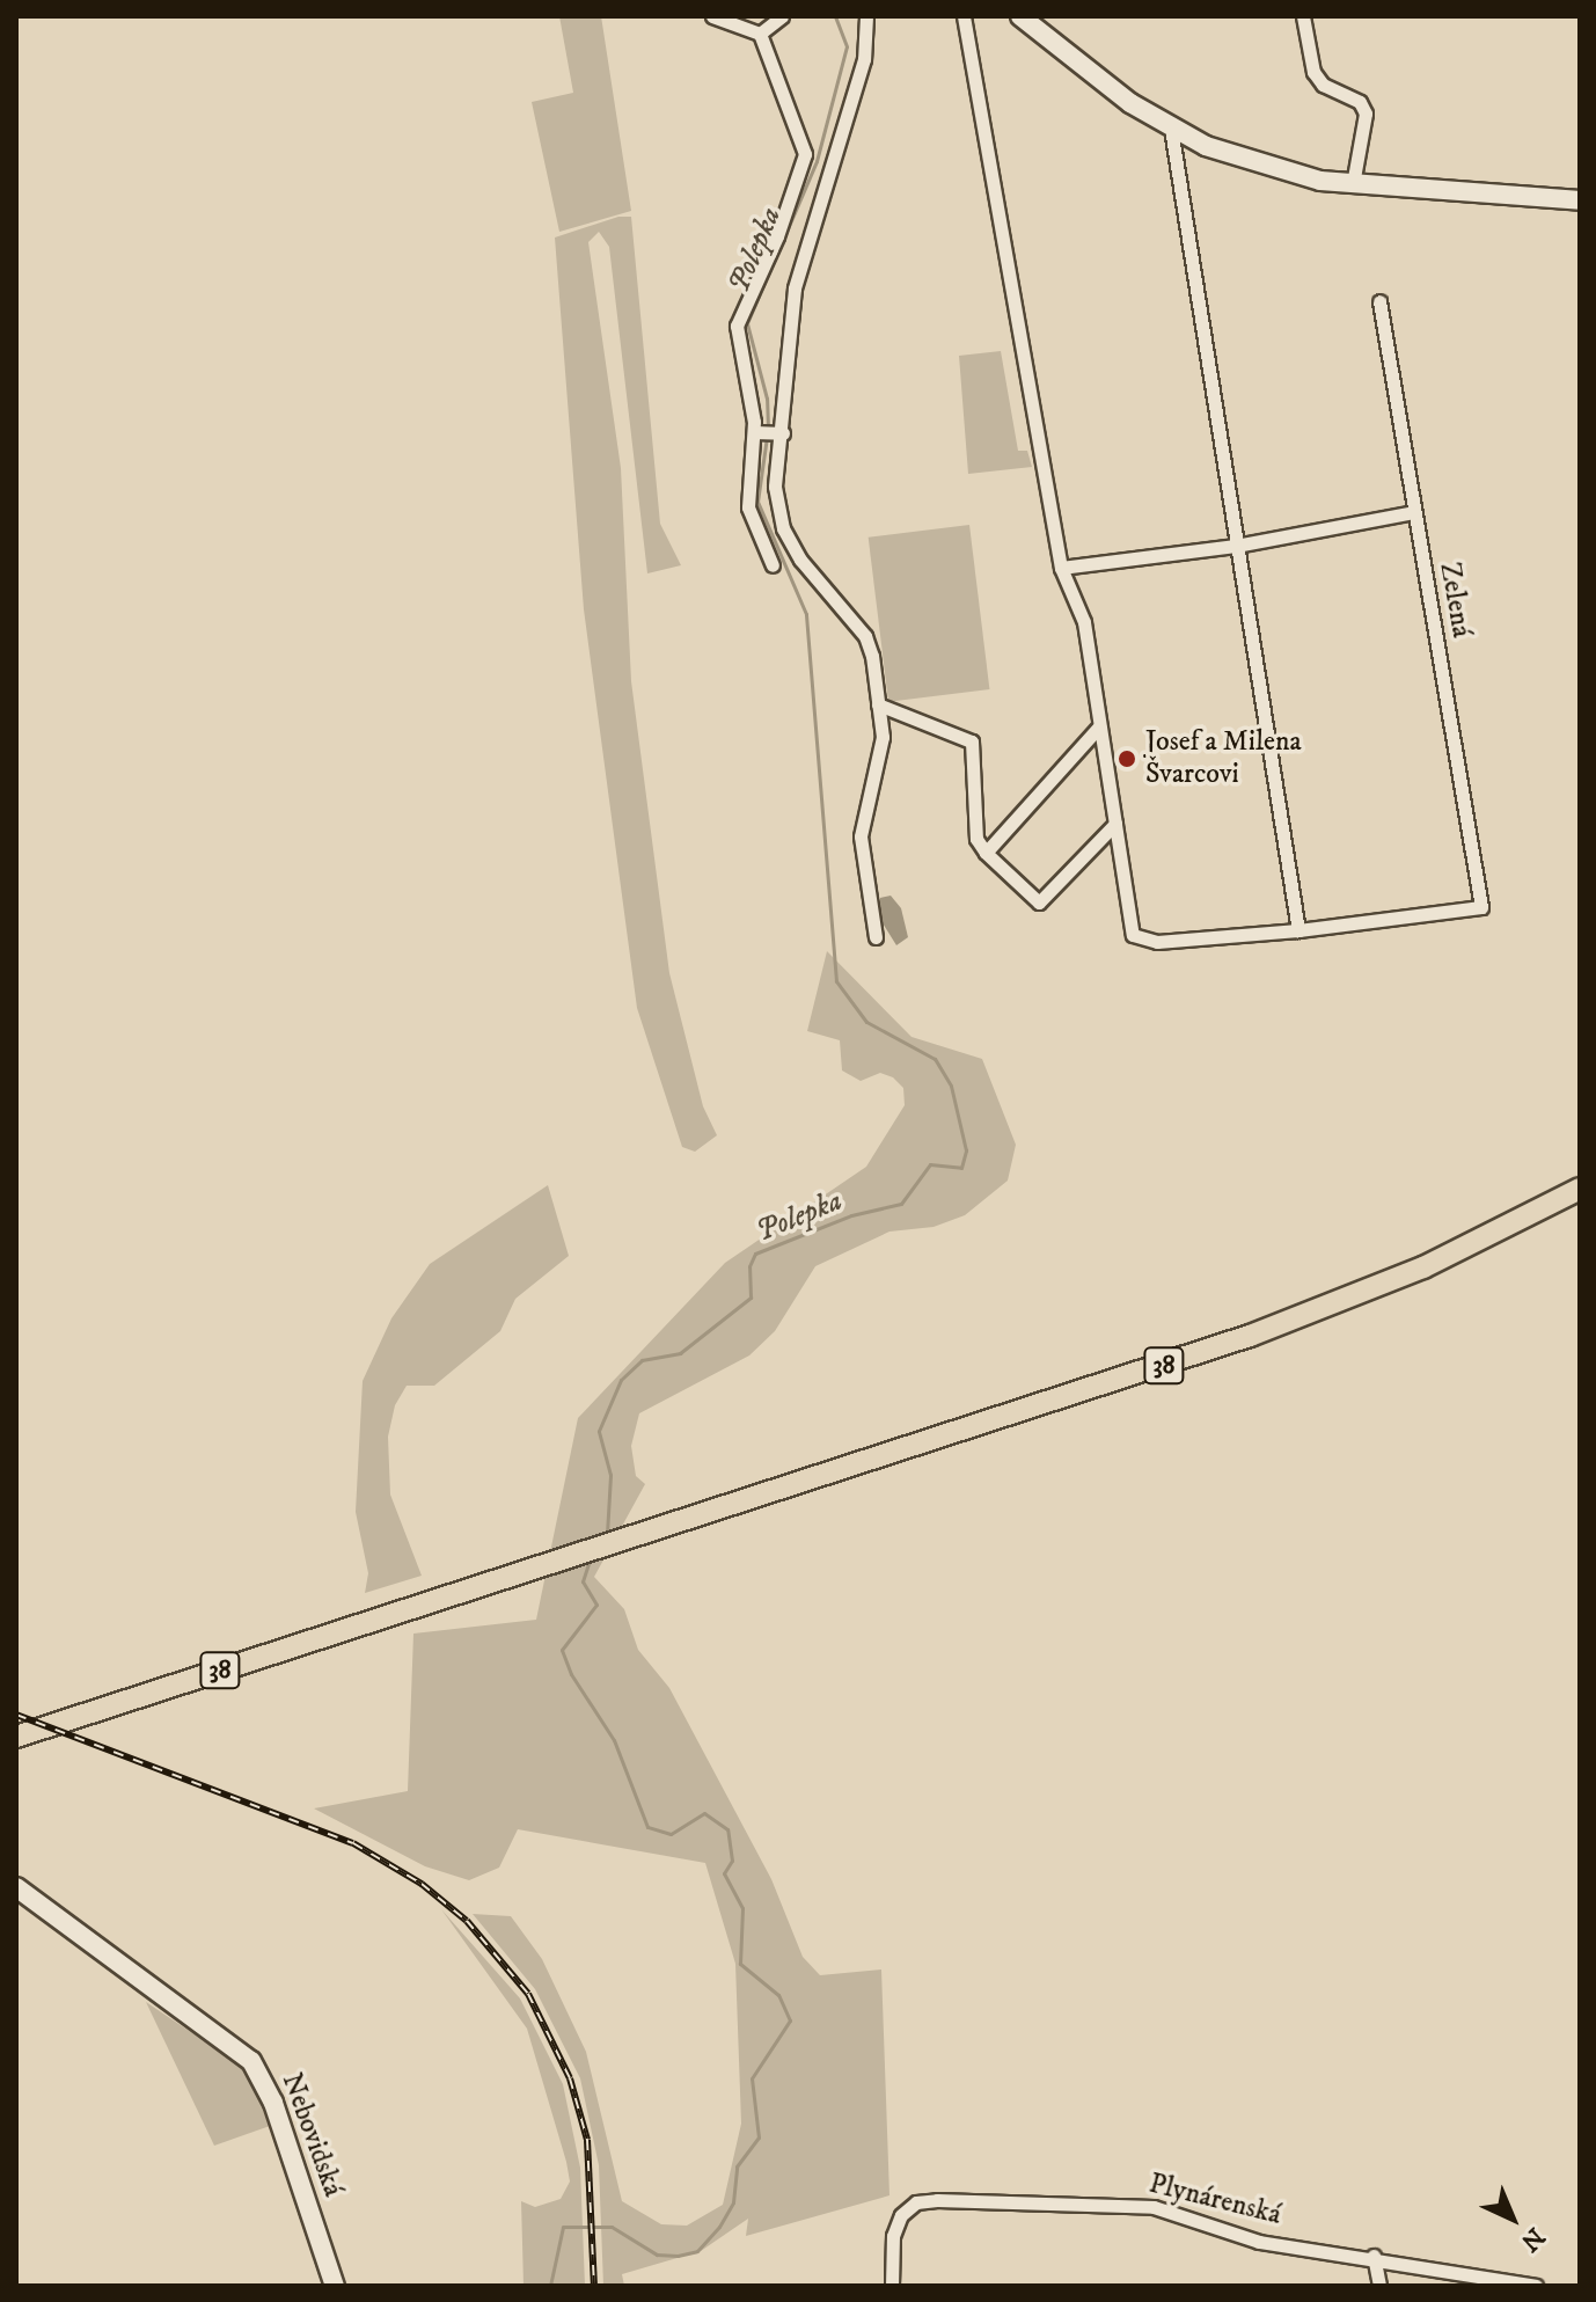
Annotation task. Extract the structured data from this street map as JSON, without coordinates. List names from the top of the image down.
{
  "streets": {
    "main road": ["38"],
    "street": ["Zelená", "Nebovidská", "Plynárenská"]
  },
  "water": ["Polepka"],
  "places": ["Josef a Milena Švarcovi"],
  "north": "bottom right"
}
